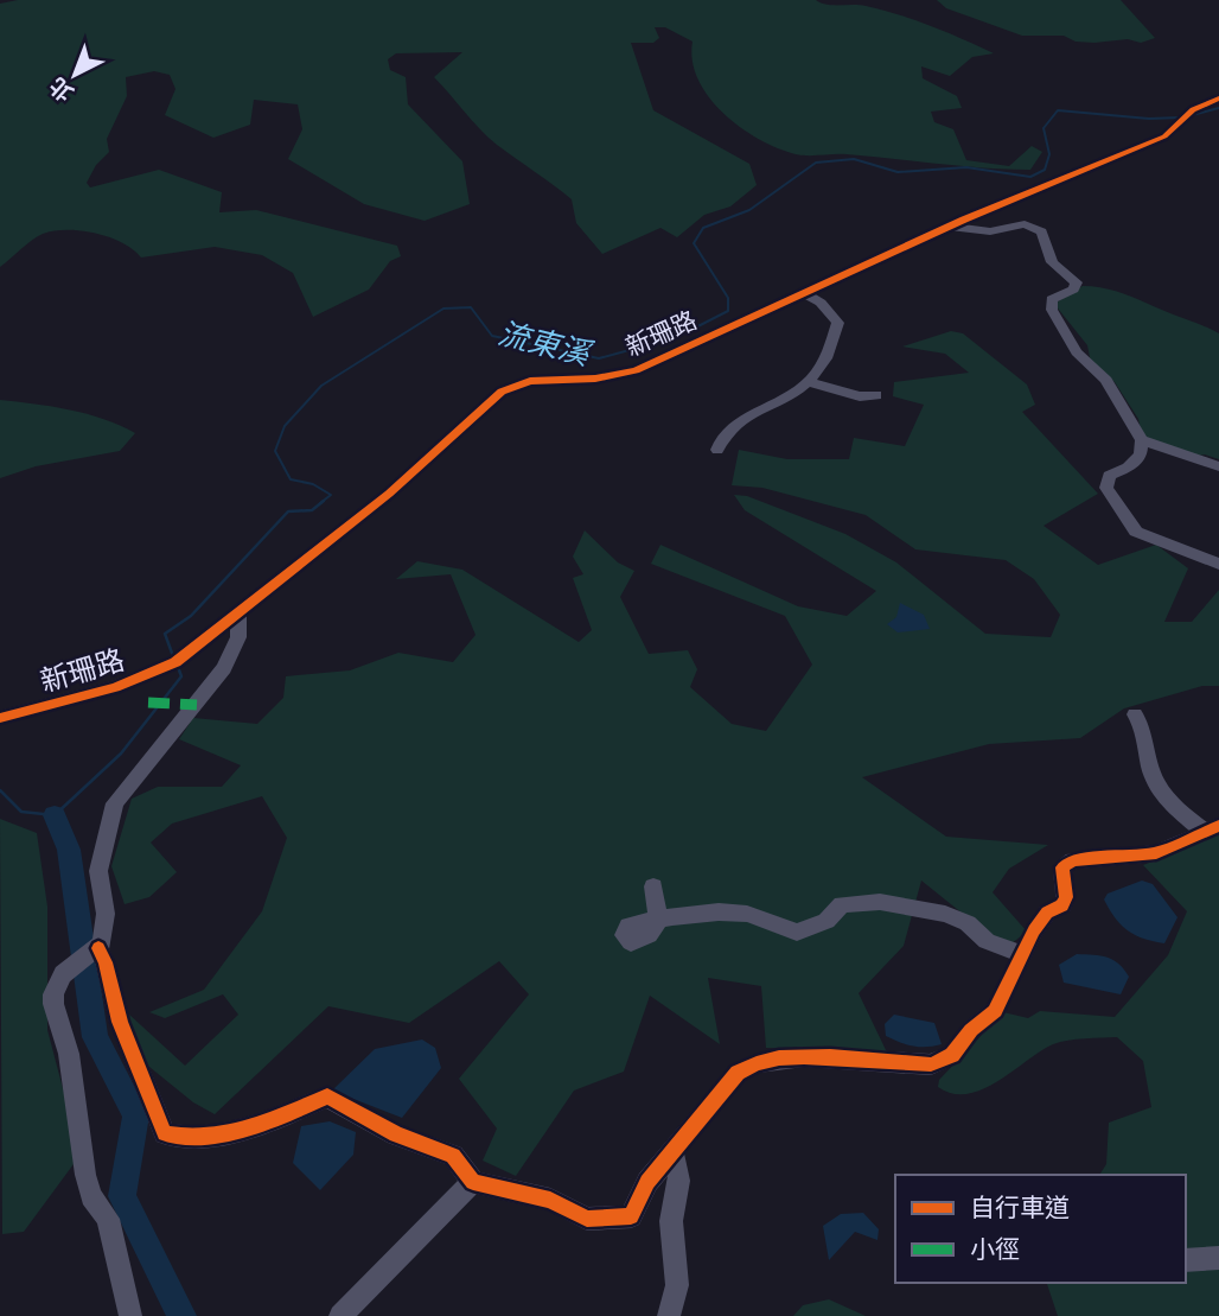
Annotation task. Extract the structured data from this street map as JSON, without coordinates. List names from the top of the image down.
{
  "streets": {
    "street": ["新珊路"]
  },
  "water": ["流東溪"],
  "legend": ["自行車道", "小徑"],
  "north": "bottom left"
}
